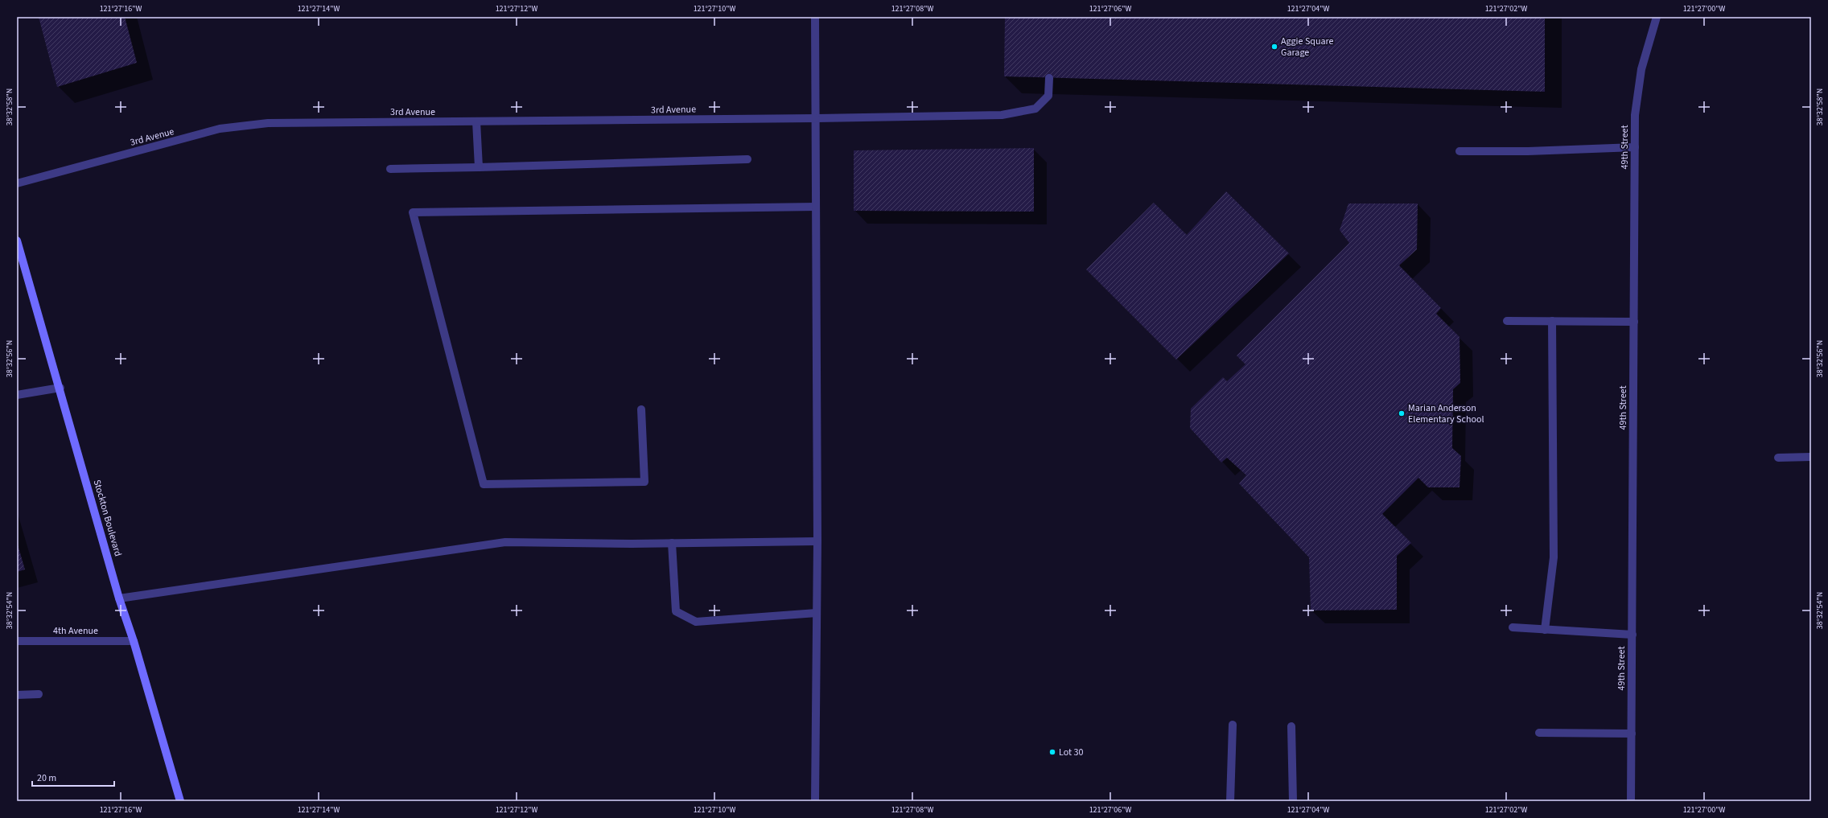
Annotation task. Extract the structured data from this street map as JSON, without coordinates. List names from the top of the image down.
{
  "streets": {
    "main road": ["Stockton Boulevard"],
    "street": ["3rd Avenue", "49th Street", "4th Avenue"]
  },
  "crossings": [
    ["Stockton Boulevard", "4th Avenue"]
  ],
  "places": ["Aggie Square Garage", "Marian Anderson Elementary School", "Lot 30"],
  "scale_bar": "20 m",
  "coordinates": [
    "121°27'16\"W",
    "121°27'14\"W",
    "121°27'12\"W",
    "121°27'10\"W",
    "121°27'08\"W",
    "121°27'06\"W",
    "121°27'04\"W",
    "121°27'02\"W",
    "121°27'00\"W",
    "38°32'58\"N",
    "38°32'56\"N",
    "38°32'54\"N"
  ]
}
